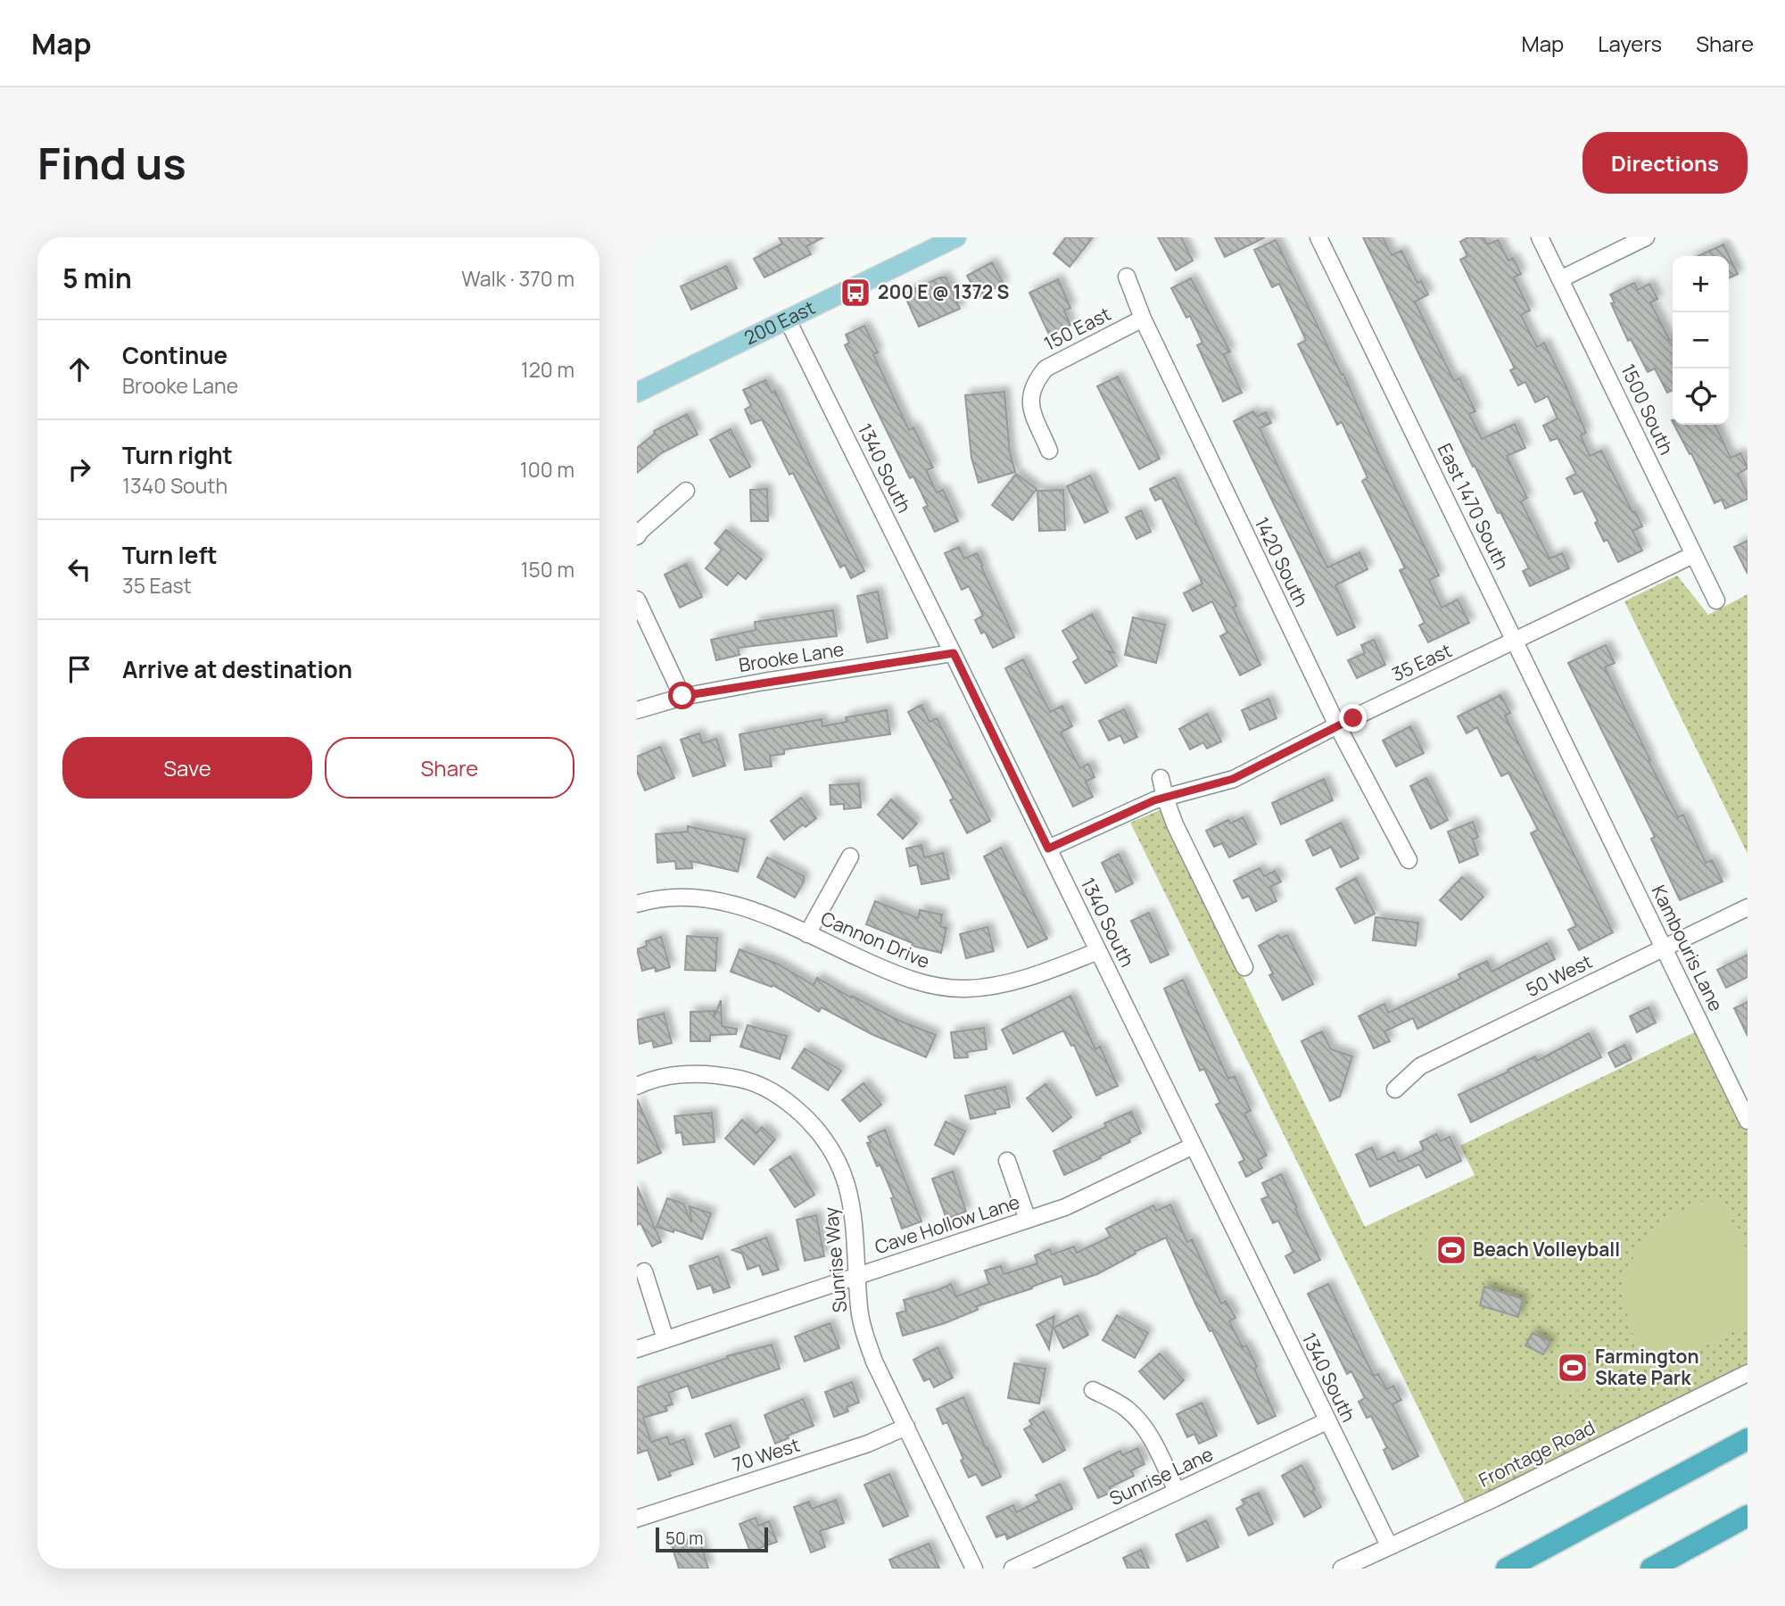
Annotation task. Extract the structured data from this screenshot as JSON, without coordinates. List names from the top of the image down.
{
  "streets": {
    "main road": ["200 East"],
    "street": [
      "150 East",
      "1500 South",
      "1340 South",
      "East 1470 South",
      "1420 South",
      "Brooke Lane",
      "35 East",
      "Cannon Drive",
      "Kambouris Lane",
      "50 West",
      "Cave Hollow Lane",
      "Sunrise Way",
      "Frontage Road",
      "70 West",
      "Sunrise Lane"
    ]
  },
  "crossings": [
    ["200 East", "1340 South"],
    ["150 East", "1420 South"],
    ["1500 South", "35 East"],
    ["1340 South", "Brooke Lane"],
    ["1340 South", "35 East"],
    ["1340 South", "Cannon Drive"],
    ["1340 South", "Cave Hollow Lane"],
    ["1340 South", "Frontage Road"],
    ["1340 South", "Sunrise Lane"],
    ["East 1470 South", "35 East"],
    ["East 1470 South", "Kambouris Lane"],
    ["1420 South", "35 East"],
    ["Kambouris Lane", "50 West"],
    ["Cave Hollow Lane", "Sunrise Way"],
    ["Sunrise Way", "70 West"]
  ],
  "places": {
    "bus stop": ["200 E @ 1372 S"],
    "sports": ["Beach Volleyball", "Farmington Skate Park"]
  },
  "scale_bar": "50 m",
  "page": {
    "header": "Map",
    "nav": ["Map", "Layers", "Share"],
    "buttons": [
      "Directions",
      ["Save", "Share"]
    ],
    "title": "Find us",
    "heading": ["5 min", "Walk · 370 m"],
    "map_buttons": ["+", "−"],
    "list": [
      ["Continue", "Brooke Lane", "120 m"],
      ["Turn right", "1340 South", "100 m"],
      ["Turn left", "35 East", "150 m"],
      "Arrive at destination"
    ],
    "scale": "50 m"
  }
}
